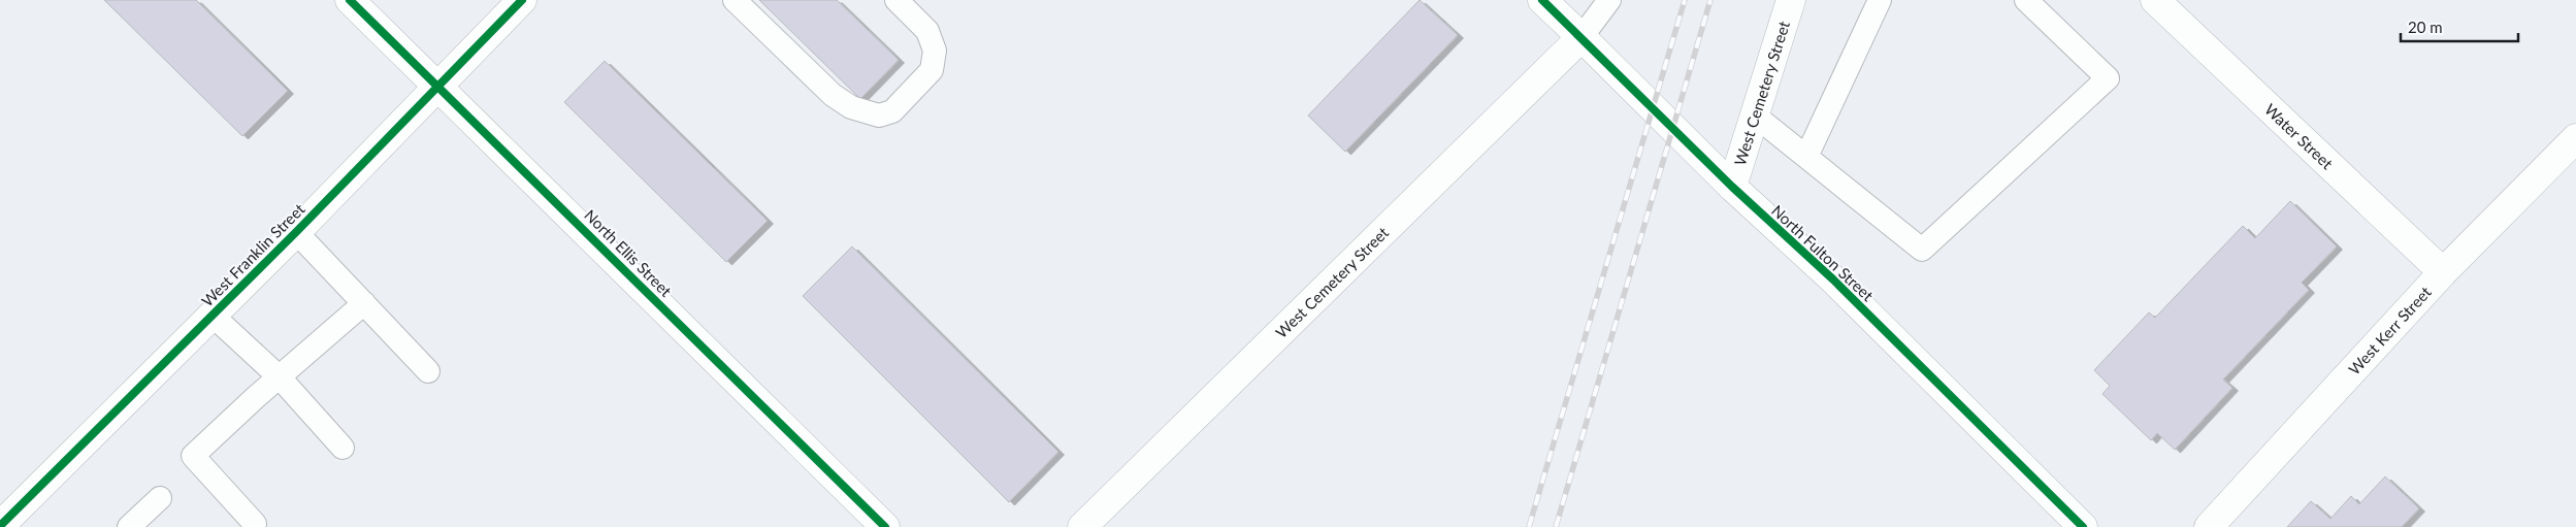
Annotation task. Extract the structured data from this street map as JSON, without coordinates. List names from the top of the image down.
{
  "streets": {
    "street": [
      "West Cemetery Street",
      "Water Street",
      "North Ellis Street",
      "North Fulton Street",
      "West Franklin Street",
      "West Kerr Street"
    ]
  },
  "crossings": [
    ["West Cemetery Street", "North Fulton Street"],
    ["Water Street", "West Kerr Street"],
    ["North Ellis Street", "West Franklin Street"]
  ],
  "scale_bar": "20 m"
}
